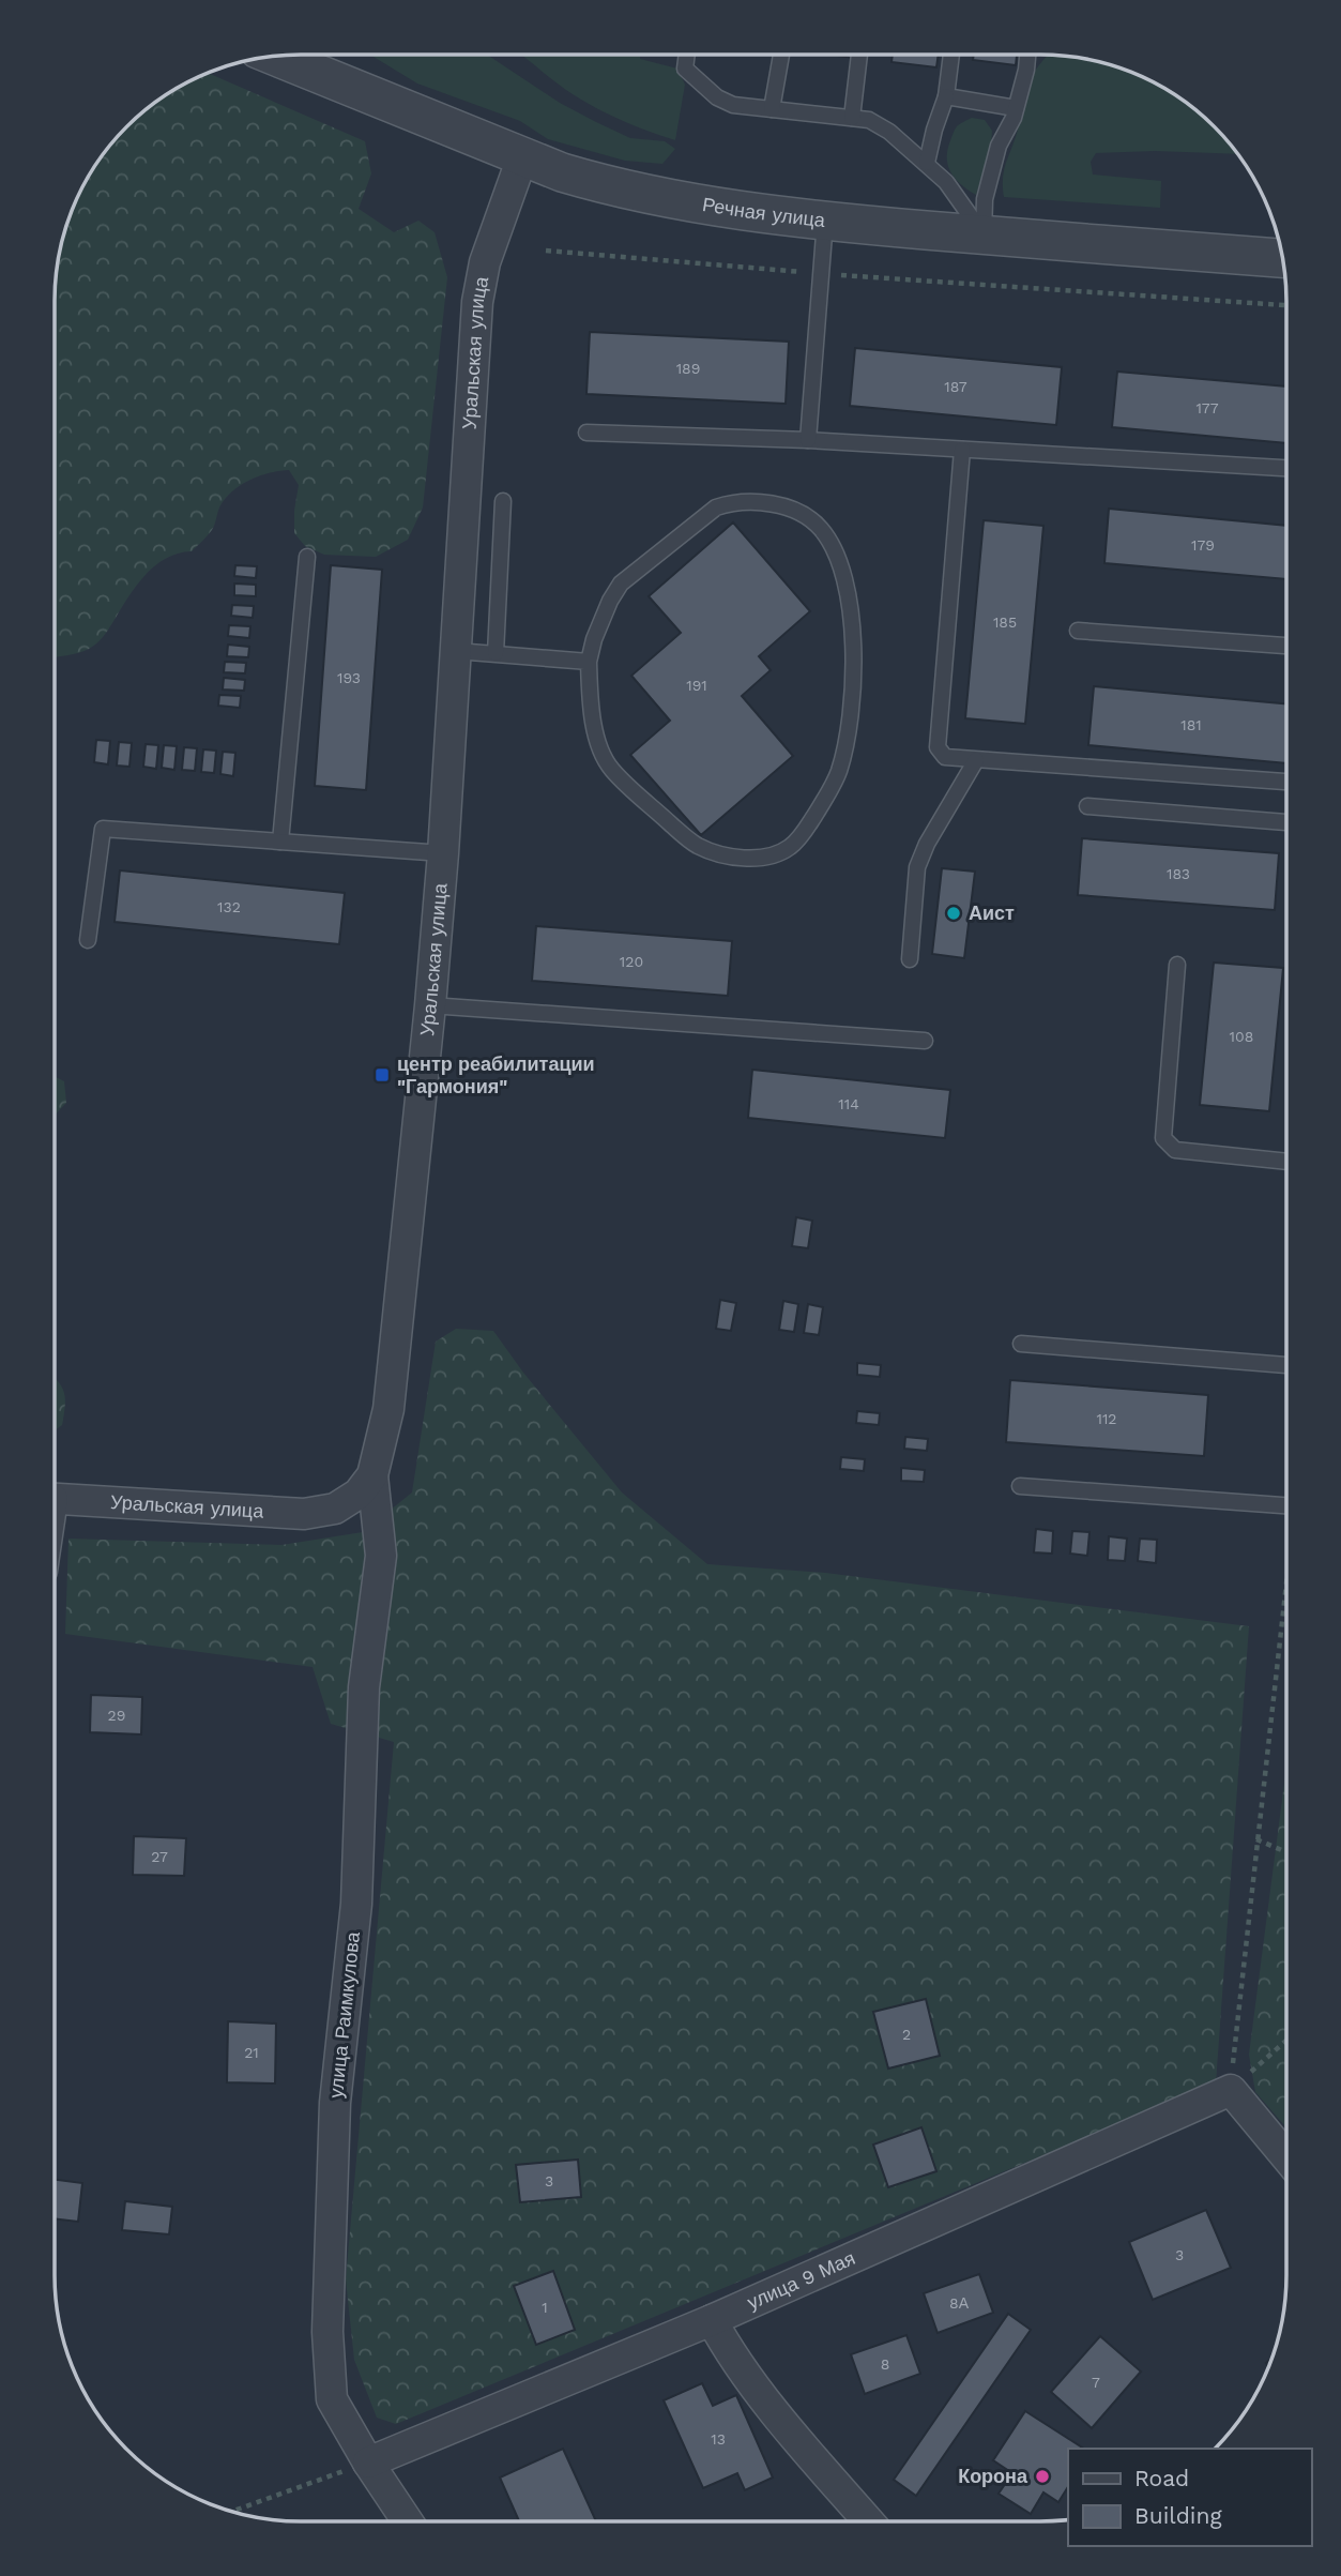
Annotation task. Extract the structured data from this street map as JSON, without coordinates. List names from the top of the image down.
{
  "streets": {
    "street": [
      "Речная улица",
      "Уральская улица",
      "улица Раимкулова",
      "улица 9 Мая"
    ]
  },
  "crossings": [
    ["Речная улица", "Уральская улица"],
    ["Уральская улица", "улица Раимкулова"],
    ["улица Раимкулова", "улица 9 Мая"]
  ],
  "places": {
    "other": ["Аист", "Корона"],
    "transit": ["центр реабилитации \"Гармония\""]
  },
  "house_numbers": [
    "189",
    "187",
    "177",
    "179",
    "185",
    "193",
    "191",
    "181",
    "183",
    "132",
    "120",
    "108",
    "114",
    "112",
    "29",
    "27",
    "2",
    "21",
    "3",
    "3",
    "8А",
    "1",
    "8",
    "7",
    "13"
  ],
  "legend": ["Road", "Building"]
}
